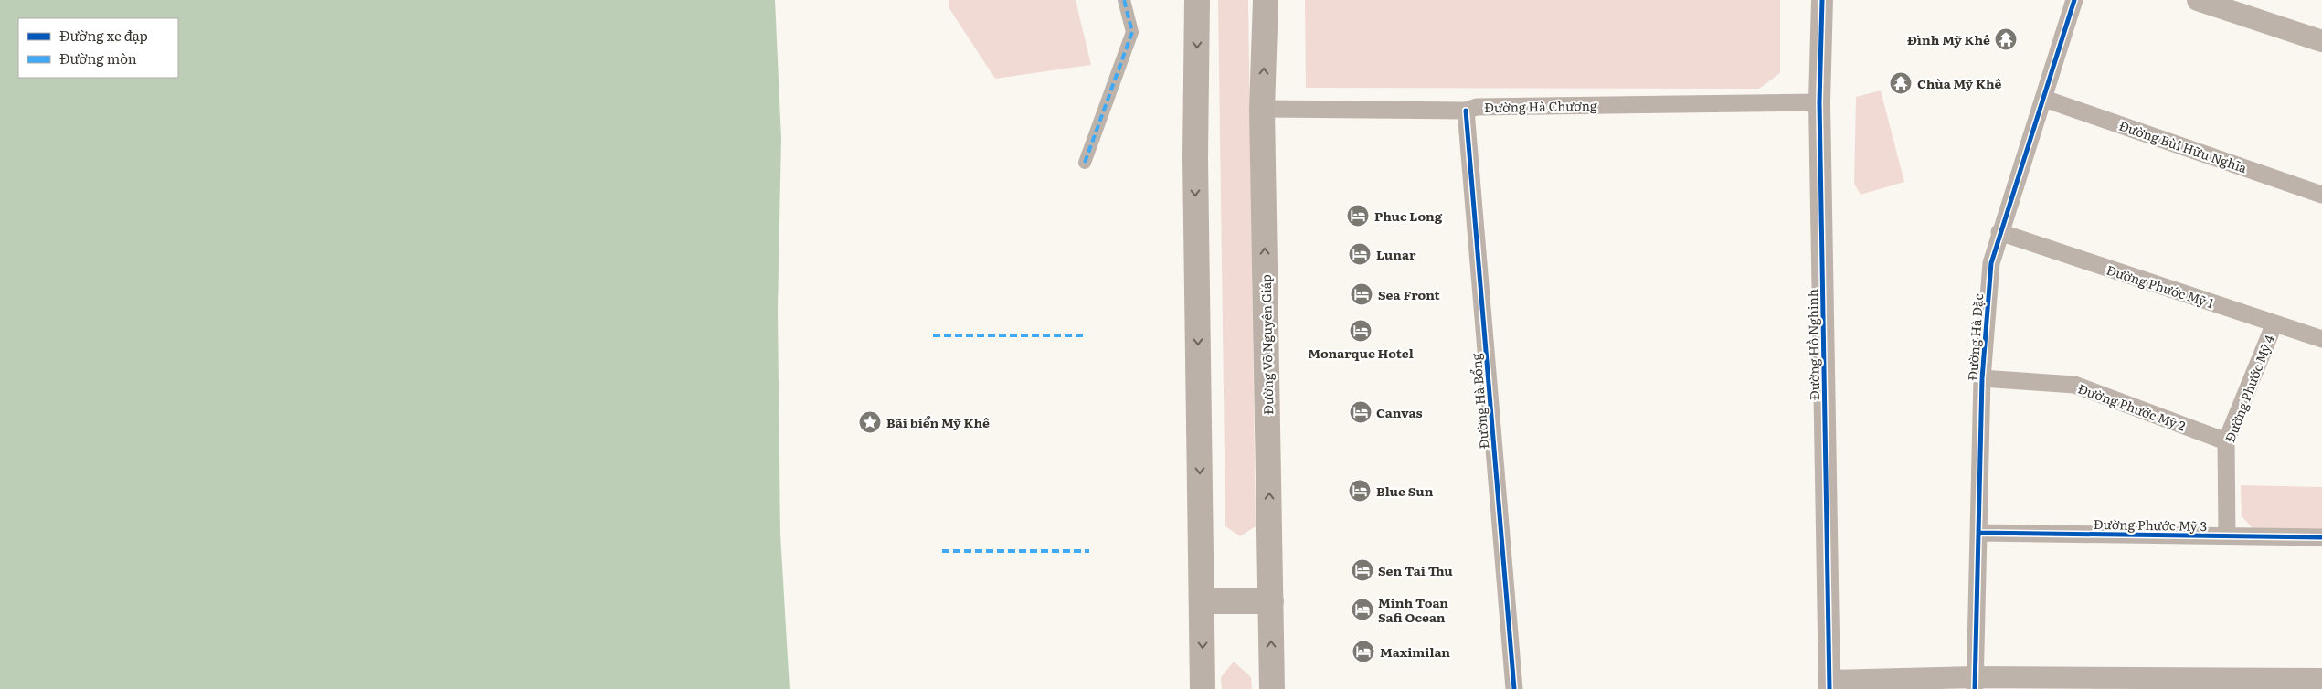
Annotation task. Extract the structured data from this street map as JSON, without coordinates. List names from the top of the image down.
{
  "streets": {
    "main road": ["Đường Võ Nguyên Giáp"],
    "street": [
      "Đường Hà Chương",
      "Đường Bùi Hữu Nghĩa",
      "Đường Phước Mỹ 1",
      "Đường Hà Đặc",
      "Đường Hồ Nghinh",
      "Đường Phước Mỹ 4",
      "Đường Hà Bổng",
      "Đường Phước Mỹ 2",
      "Đường Phước Mỹ 3"
    ]
  },
  "crossings": [
    ["Đường Hà Chương", "Đường Võ Nguyên Giáp"],
    ["Đường Hà Chương", "Đường Hồ Nghinh"],
    ["Đường Hà Chương", "Đường Hà Bổng"],
    ["Đường Bùi Hữu Nghĩa", "Đường Hà Đặc"],
    ["Đường Phước Mỹ 1", "Đường Hà Đặc"],
    ["Đường Phước Mỹ 1", "Đường Phước Mỹ 4"],
    ["Đường Hà Đặc", "Đường Phước Mỹ 2"],
    ["Đường Hà Đặc", "Đường Phước Mỹ 3"],
    ["Đường Phước Mỹ 4", "Đường Phước Mỹ 2"],
    ["Đường Phước Mỹ 4", "Đường Phước Mỹ 3"]
  ],
  "places": {
    "temple": ["Đình Mỹ Khê", "Chùa Mỹ Khê"],
    "hotel": [
      "Phuc Long",
      "Lunar",
      "Sea Front",
      "Monarque Hotel",
      "Canvas",
      "Blue Sun",
      "Sen Tai Thu",
      "Minh Toan Safi Ocean",
      "Maximilan"
    ],
    "place": ["Bãi biển Mỹ Khê"]
  },
  "legend": ["Đường xe đạp", "Đường mòn"]
}
